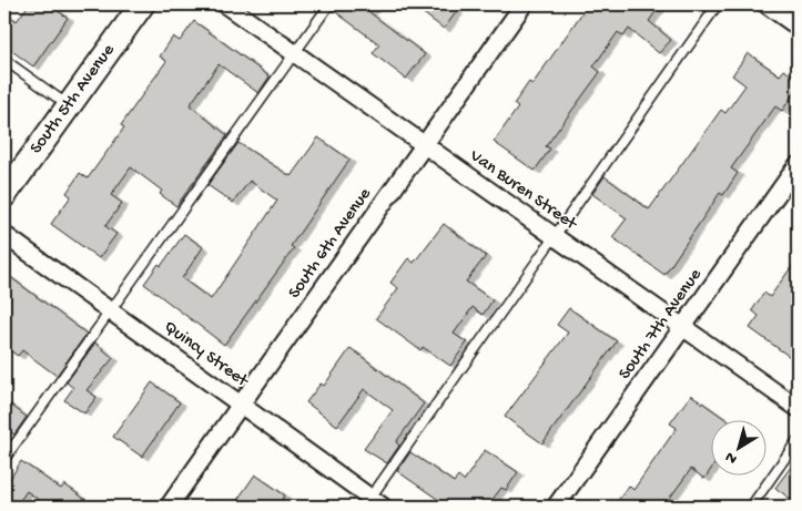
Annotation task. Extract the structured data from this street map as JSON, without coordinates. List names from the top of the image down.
{
  "streets": {
    "street": [
      "South 5th Avenue",
      "Van Buren Street",
      "South 6th Avenue",
      "South 7th Avenue",
      "Quincy Street"
    ]
  },
  "crossings": [
    ["Van Buren Street", "South 6th Avenue"],
    ["Van Buren Street", "South 7th Avenue"],
    ["South 6th Avenue", "Quincy Street"]
  ],
  "north": "bottom left"
}
